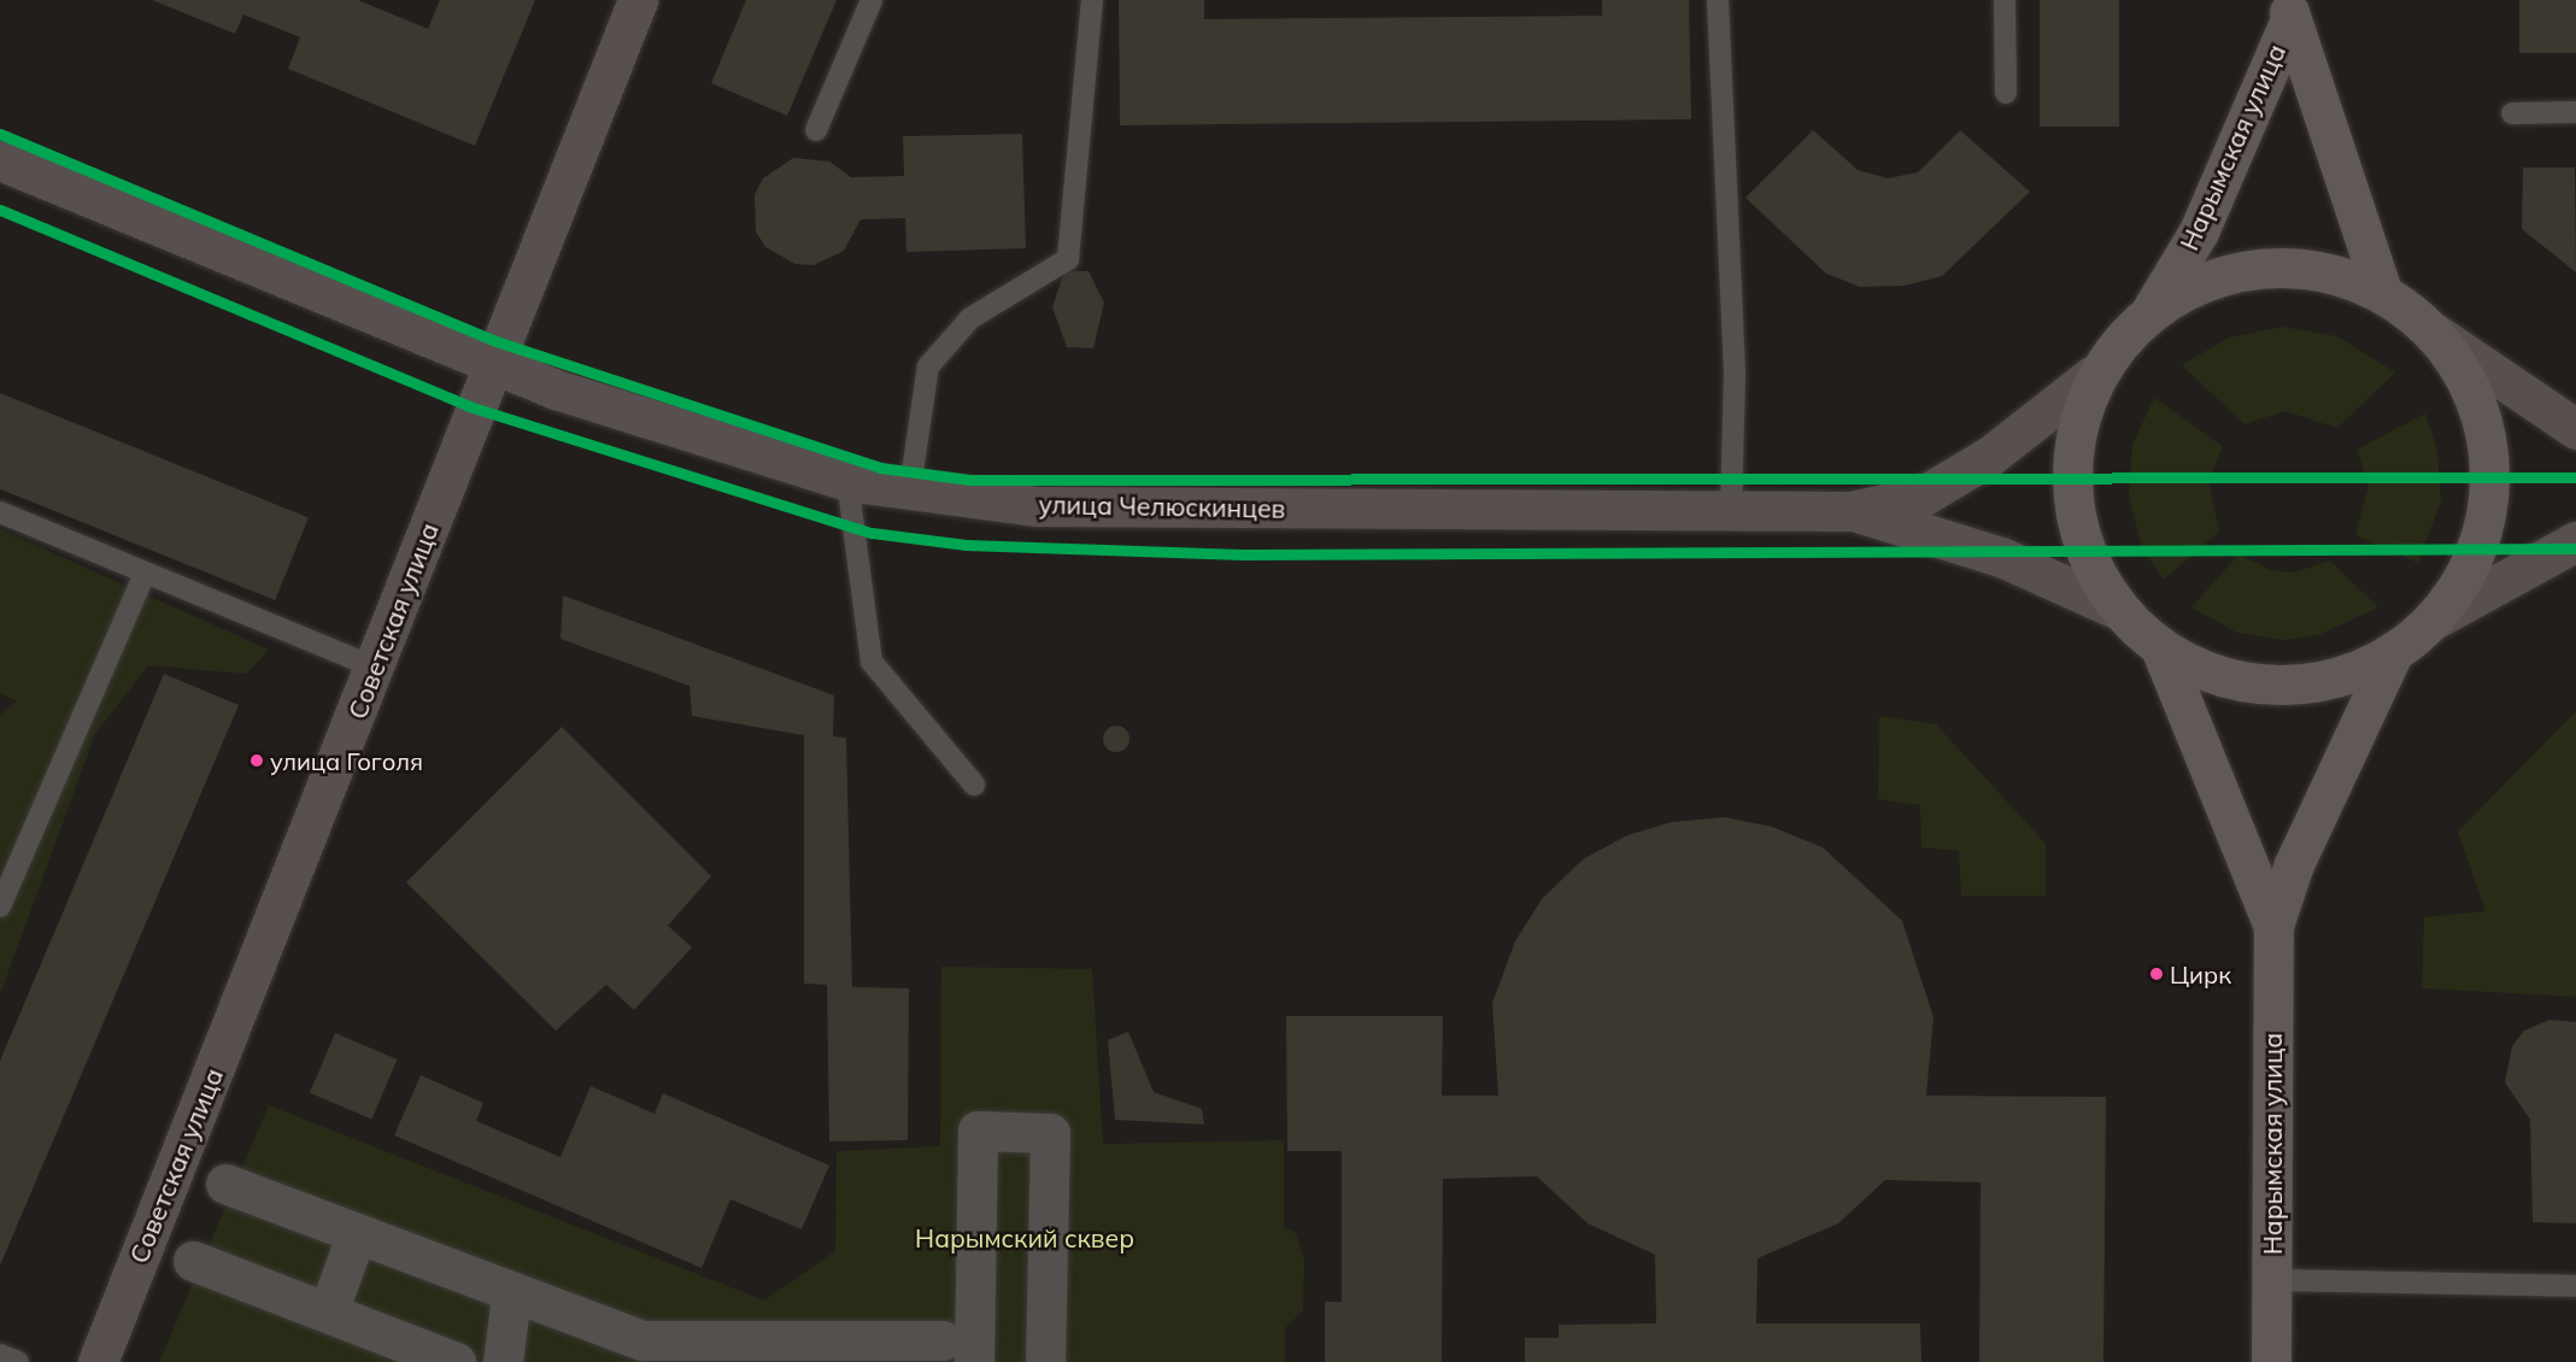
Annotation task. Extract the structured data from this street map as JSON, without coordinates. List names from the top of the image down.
{
  "streets": {
    "main road": ["Нарымская улица", "улица Челюскинцев", "Советская улица"]
  },
  "crossings": [
    ["улица Челюскинцев", "Советская улица"]
  ],
  "parks": ["Нарымский сквер"],
  "places": ["улица Гоголя", "Цирк"]
}
